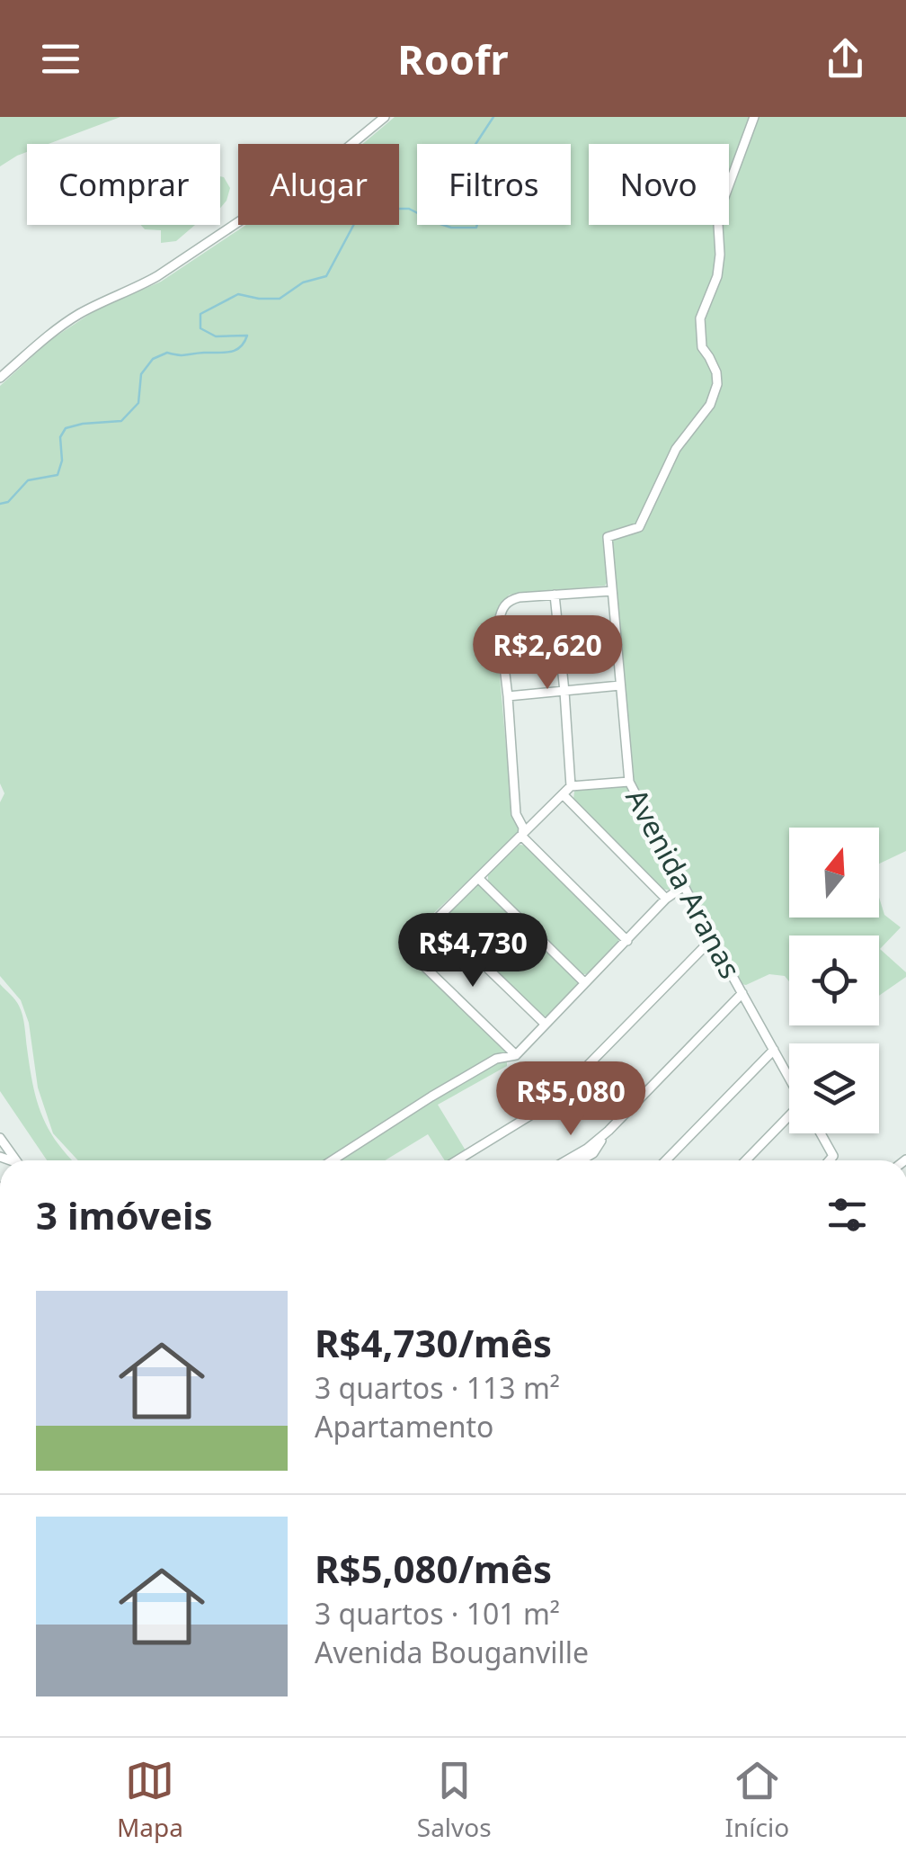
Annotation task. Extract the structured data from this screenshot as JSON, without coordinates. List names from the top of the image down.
{
  "streets": {
    "street": ["Avenida Aranas"]
  },
  "north": "top",
  "page": {
    "header": "Roofr",
    "chip": [
      "Comprar",
      "Alugar",
      "Filtros",
      "Novo"
    ],
    "price": ["R$2,620", "R$4,730", "R$5,080"],
    "heading": "3 imóveis",
    "list": [
      {
        "name": "R$4,730/mês",
        "note": "3 quartos · 113 m² · Apartamento"
      },
      {
        "name": "R$5,080/mês",
        "note": "3 quartos · 101 m² · Avenida Bouganville"
      }
    ],
    "tabs": ["Mapa", "Salvos", "Início"]
  }
}
